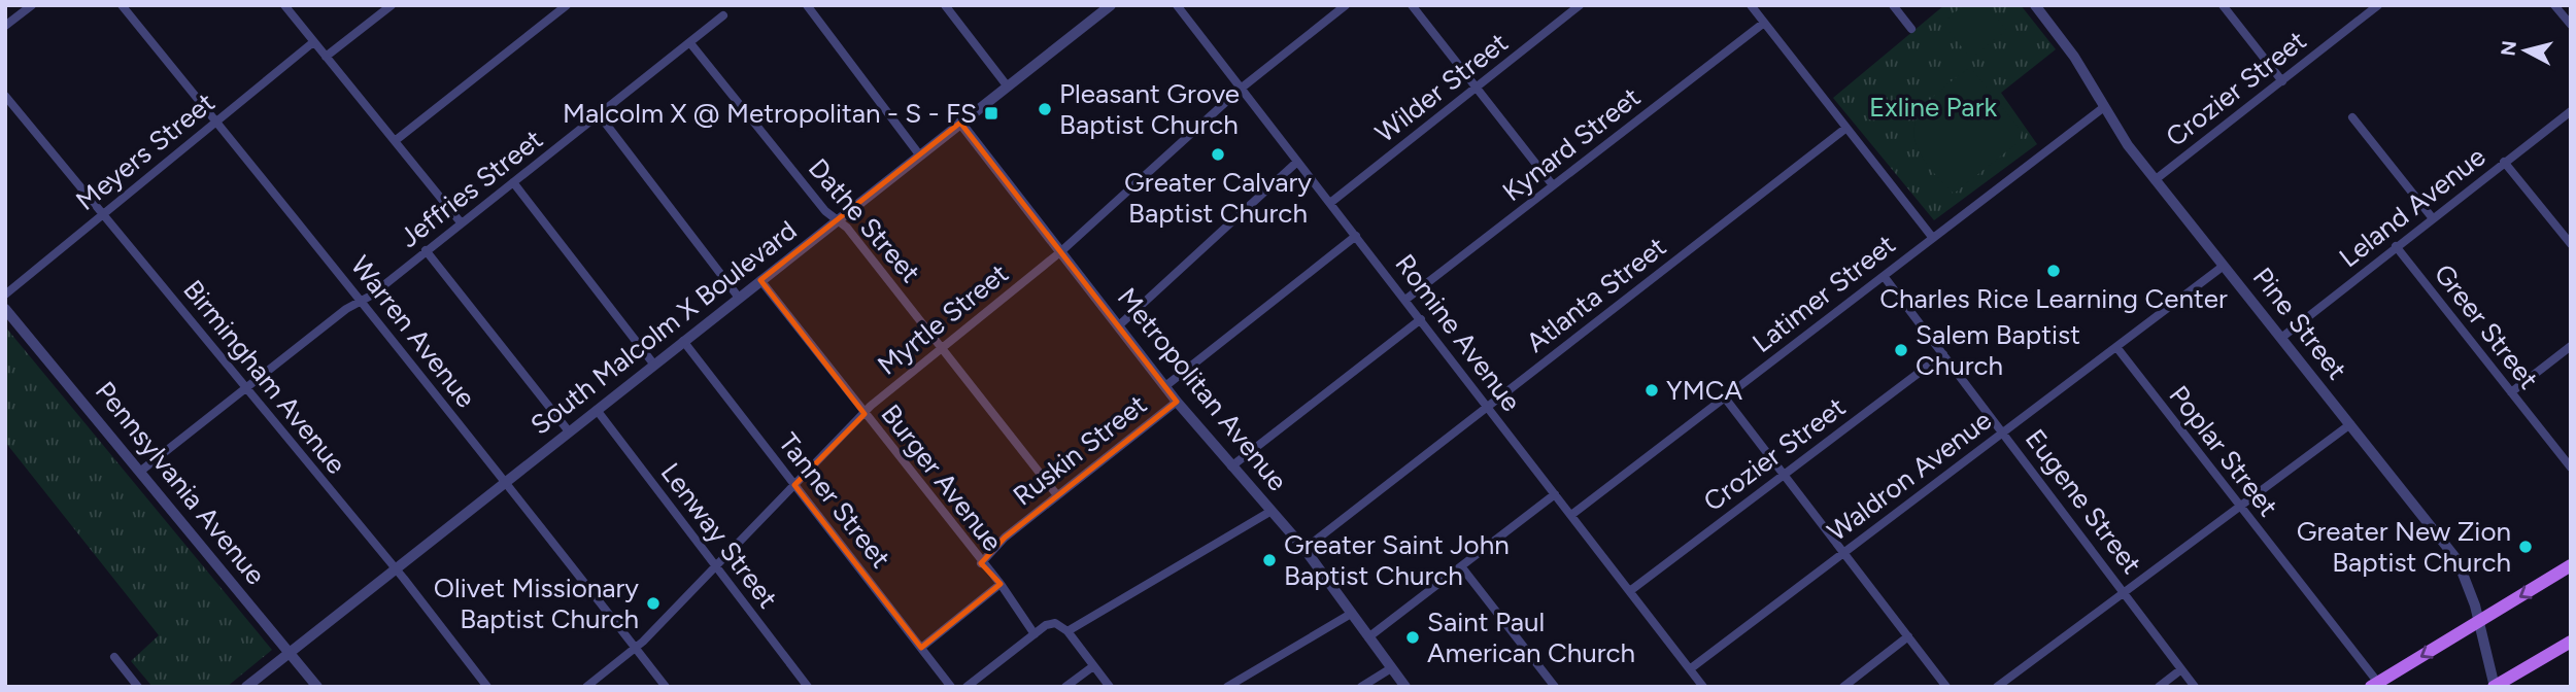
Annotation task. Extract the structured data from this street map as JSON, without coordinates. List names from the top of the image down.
{
  "streets": {
    "street": [
      "Wilder Street",
      "Crozier Street",
      "Kynard Street",
      "Meyers Street",
      "Jeffries Street",
      "Leland Avenue",
      "Dathe Street",
      "Latimer Street",
      "Atlanta Street",
      "Myrtle Street",
      "Pine Street",
      "Greer Street",
      "South Malcolm X Boulevard",
      "Warren Avenue",
      "Romine Avenue",
      "Birmingham Avenue",
      "Metropolitan Avenue",
      "Ruskin Street",
      "Poplar Street",
      "Waldron Avenue",
      "Burger Avenue",
      "Pennsylvania Avenue",
      "Tanner Street",
      "Eugene Street",
      "Lenway Street"
    ]
  },
  "crossings": [
    ["Wilder Street", "Romine Avenue"],
    ["Crozier Street", "Pine Street"],
    ["Crozier Street", "Romine Avenue"],
    ["Crozier Street", "Eugene Street"],
    ["Kynard Street", "Romine Avenue"],
    ["Meyers Street", "Warren Avenue"],
    ["Meyers Street", "Birmingham Avenue"],
    ["Jeffries Street", "Dathe Street"],
    ["Jeffries Street", "Warren Avenue"],
    ["Jeffries Street", "Birmingham Avenue"],
    ["Jeffries Street", "Pennsylvania Avenue"],
    ["Leland Avenue", "Pine Street"],
    ["Leland Avenue", "Greer Street"],
    ["Dathe Street", "Myrtle Street"],
    ["Dathe Street", "South Malcolm X Boulevard"],
    ["Dathe Street", "Ruskin Street"],
    ["Latimer Street", "Pine Street"],
    ["Latimer Street", "Romine Avenue"],
    ["Latimer Street", "Eugene Street"],
    ["Atlanta Street", "Romine Avenue"],
    ["Atlanta Street", "Metropolitan Avenue"],
    ["Myrtle Street", "Warren Avenue"],
    ["Myrtle Street", "Romine Avenue"],
    ["Myrtle Street", "Metropolitan Avenue"],
    ["Myrtle Street", "Burger Avenue"],
    ["Myrtle Street", "Tanner Street"],
    ["Myrtle Street", "Lenway Street"],
    ["Pine Street", "Waldron Avenue"],
    ["South Malcolm X Boulevard", "Warren Avenue"],
    ["South Malcolm X Boulevard", "Birmingham Avenue"],
    ["South Malcolm X Boulevard", "Metropolitan Avenue"],
    ["South Malcolm X Boulevard", "Burger Avenue"],
    ["South Malcolm X Boulevard", "Pennsylvania Avenue"],
    ["South Malcolm X Boulevard", "Tanner Street"],
    ["South Malcolm X Boulevard", "Lenway Street"],
    ["Romine Avenue", "Ruskin Street"],
    ["Romine Avenue", "Waldron Avenue"],
    ["Metropolitan Avenue", "Ruskin Street"],
    ["Ruskin Street", "Burger Avenue"],
    ["Poplar Street", "Waldron Avenue"],
    ["Waldron Avenue", "Eugene Street"]
  ],
  "parks": ["Exline Park"],
  "places": {
    "other": [
      "Pleasant Grove Baptist Church",
      "Greater Calvary Baptist Church",
      "Charles Rice Learning Center",
      "Salem Baptist Church",
      "YMCA",
      "Greater New Zion Baptist Church",
      "Greater Saint John Baptist Church",
      "Olivet Missionary Baptist Church",
      "Saint Paul American Church"
    ],
    "transit": ["Malcolm X @ Metropolitan - S - FS"]
  },
  "north": "left"
}
